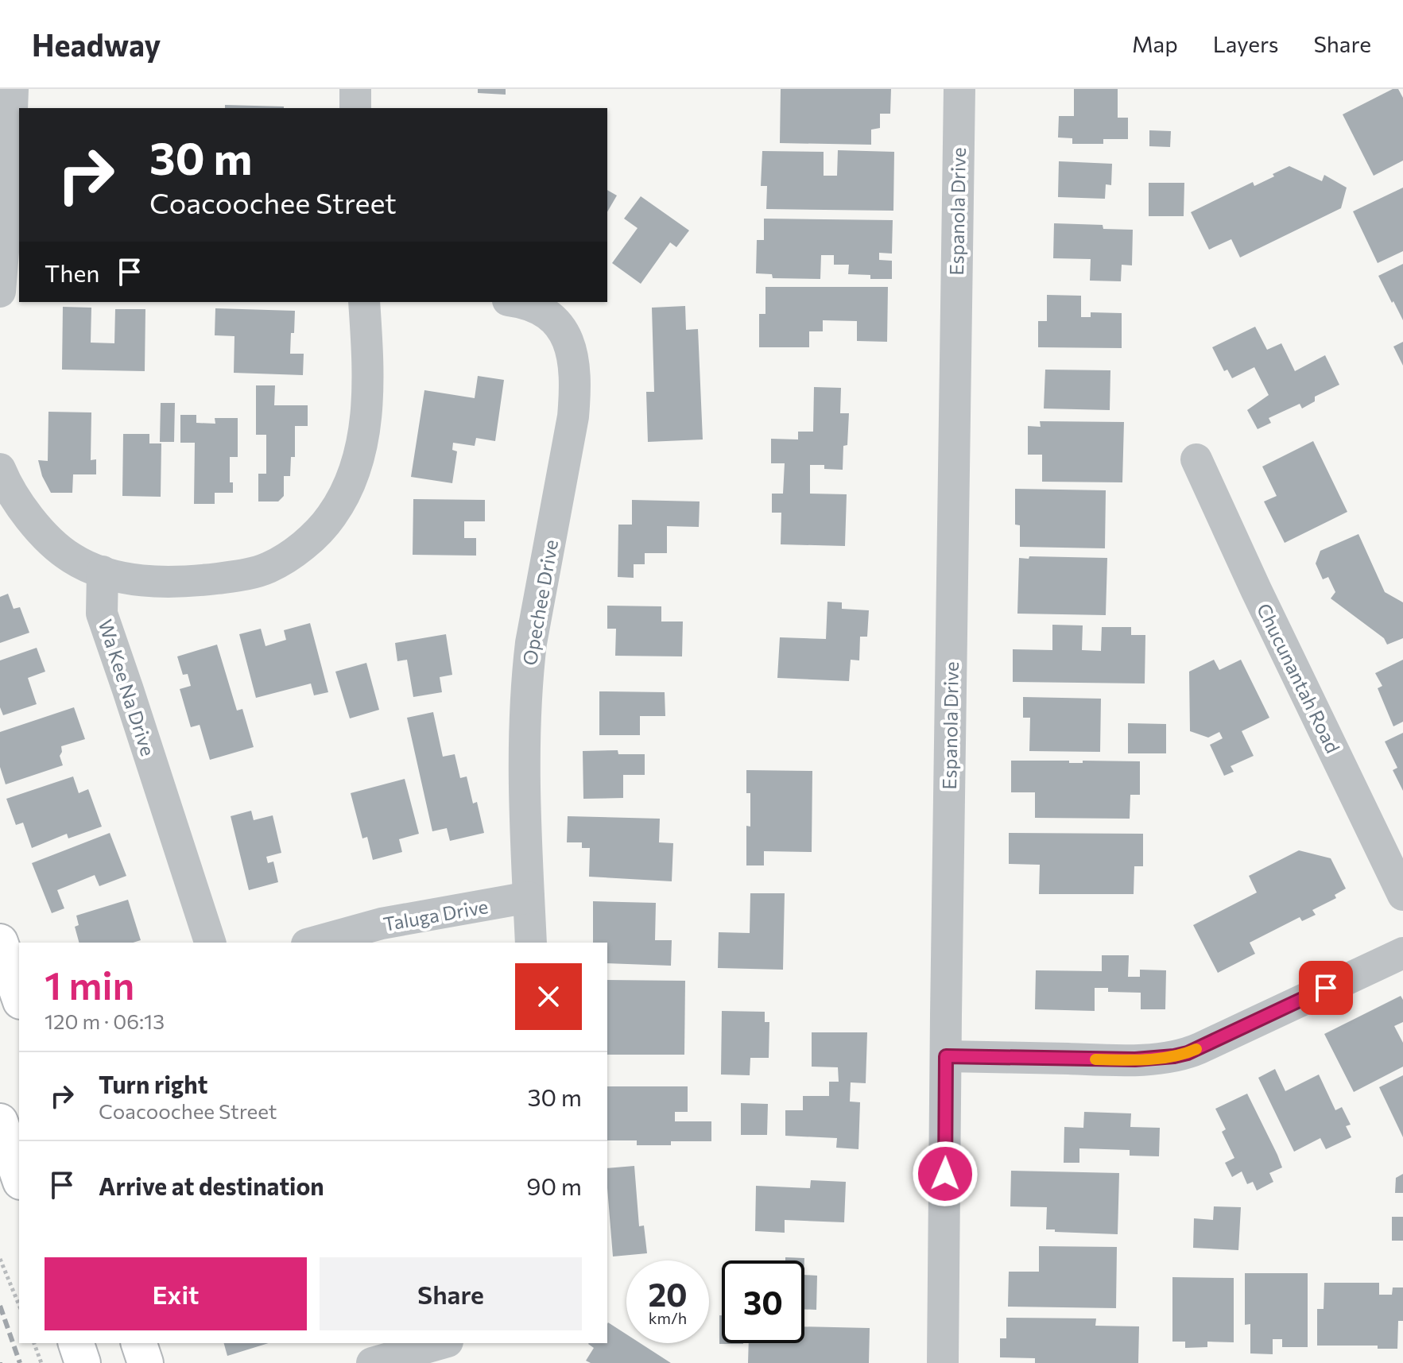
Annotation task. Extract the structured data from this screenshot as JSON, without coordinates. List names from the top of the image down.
{
  "streets": {
    "street": [
      "Espanola Drive",
      "Opechee Drive",
      "Chucunantah Road",
      "Wa Kee Na Drive",
      "Taluga Drive"
    ]
  },
  "crossings": [
    ["Opechee Drive", "Taluga Drive"]
  ],
  "page": {
    "header": "Headway",
    "nav": ["Map", "Layers", "Share"],
    "turn": ["30 m", "Coacoochee Street"],
    "then": "Then",
    "heading": ["1 min", "120 m · 06:13"],
    "list": [
      {
        "name": "Turn right",
        "note": "Coacoochee Street",
        "value": "30 m"
      },
      {
        "name": "Arrive at destination",
        "value": "90 m"
      }
    ],
    "buttons": ["Exit", "Share"],
    "speed": "20 km/h",
    "limit": "30"
  }
}
